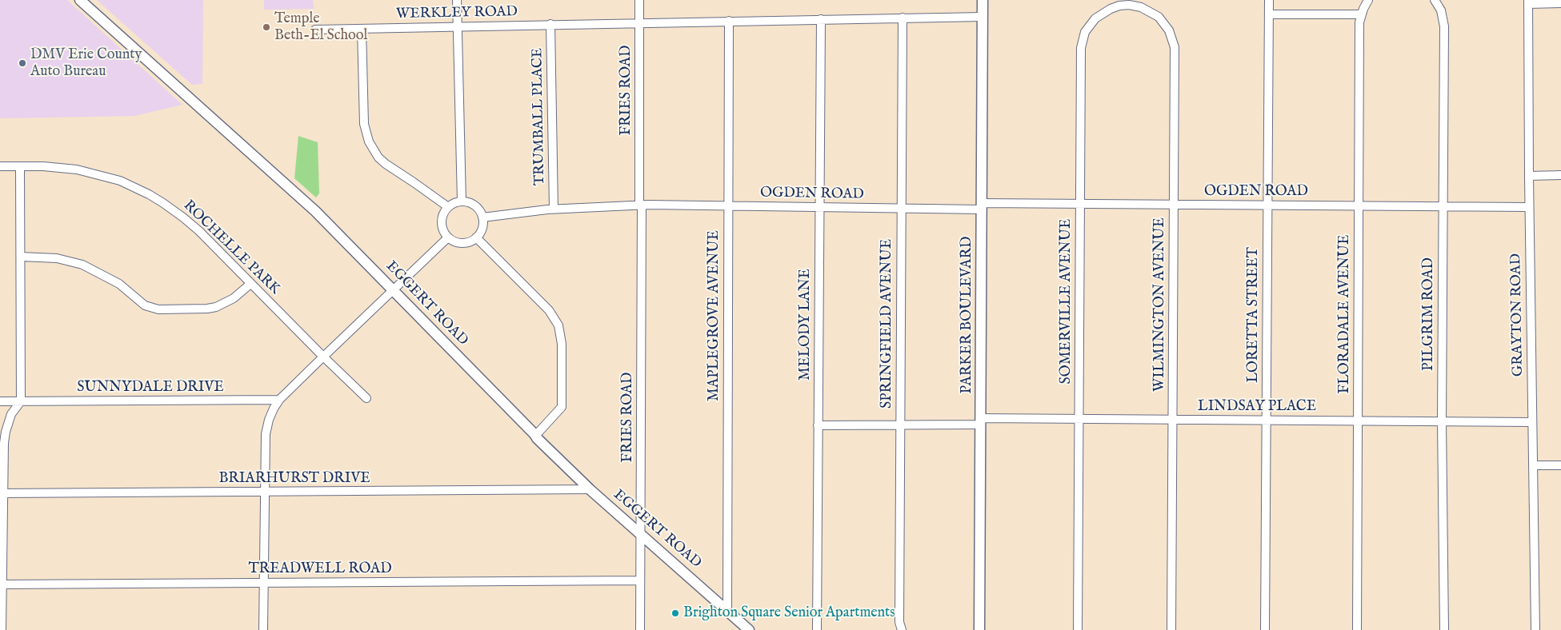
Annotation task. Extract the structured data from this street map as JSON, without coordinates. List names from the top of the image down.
{
  "streets": {
    "street": [
      "WERKLEY ROAD",
      "FRIES ROAD",
      "TRUMBALL PLACE",
      "OGDEN ROAD",
      "ROCHELLE PARK",
      "SOMERVILLE AVENUE",
      "EGGERT ROAD",
      "WILMINGTON AVENUE",
      "FLORADALE AVENUE",
      "PILGRIM ROAD",
      "PARKER BOULEVARD",
      "LORETTA STREET",
      "GRAYTON ROAD",
      "MAPLEGROVE AVENUE",
      "SPRINGFIELD AVENUE",
      "MELODY LANE",
      "SUNNYDALE DRIVE",
      "LINDSAY PLACE",
      "BRIARHURST DRIVE",
      "TREADWELL ROAD"
    ]
  },
  "crossings": [
    ["WERKLEY ROAD", "FRIES ROAD"],
    ["WERKLEY ROAD", "TRUMBALL PLACE"],
    ["WERKLEY ROAD", "PARKER BOULEVARD"],
    ["WERKLEY ROAD", "MAPLEGROVE AVENUE"],
    ["WERKLEY ROAD", "SPRINGFIELD AVENUE"],
    ["WERKLEY ROAD", "MELODY LANE"],
    ["FRIES ROAD", "OGDEN ROAD"],
    ["FRIES ROAD", "EGGERT ROAD"],
    ["FRIES ROAD", "TREADWELL ROAD"],
    ["TRUMBALL PLACE", "OGDEN ROAD"],
    ["OGDEN ROAD", "SOMERVILLE AVENUE"],
    ["OGDEN ROAD", "WILMINGTON AVENUE"],
    ["OGDEN ROAD", "FLORADALE AVENUE"],
    ["OGDEN ROAD", "PILGRIM ROAD"],
    ["OGDEN ROAD", "PARKER BOULEVARD"],
    ["OGDEN ROAD", "LORETTA STREET"],
    ["OGDEN ROAD", "GRAYTON ROAD"],
    ["OGDEN ROAD", "MAPLEGROVE AVENUE"],
    ["OGDEN ROAD", "SPRINGFIELD AVENUE"],
    ["OGDEN ROAD", "MELODY LANE"],
    ["SOMERVILLE AVENUE", "WILMINGTON AVENUE"],
    ["SOMERVILLE AVENUE", "LINDSAY PLACE"],
    ["EGGERT ROAD", "MAPLEGROVE AVENUE"],
    ["EGGERT ROAD", "BRIARHURST DRIVE"],
    ["WILMINGTON AVENUE", "LINDSAY PLACE"],
    ["FLORADALE AVENUE", "LINDSAY PLACE"],
    ["PILGRIM ROAD", "LINDSAY PLACE"],
    ["PARKER BOULEVARD", "LINDSAY PLACE"],
    ["LORETTA STREET", "LINDSAY PLACE"],
    ["GRAYTON ROAD", "LINDSAY PLACE"],
    ["SPRINGFIELD AVENUE", "LINDSAY PLACE"],
    ["MELODY LANE", "LINDSAY PLACE"]
  ],
  "places": ["Temple Beth-El School", "DMV Erie County Auto Bureau", "Brighton Square Senior Apartments"]
}
